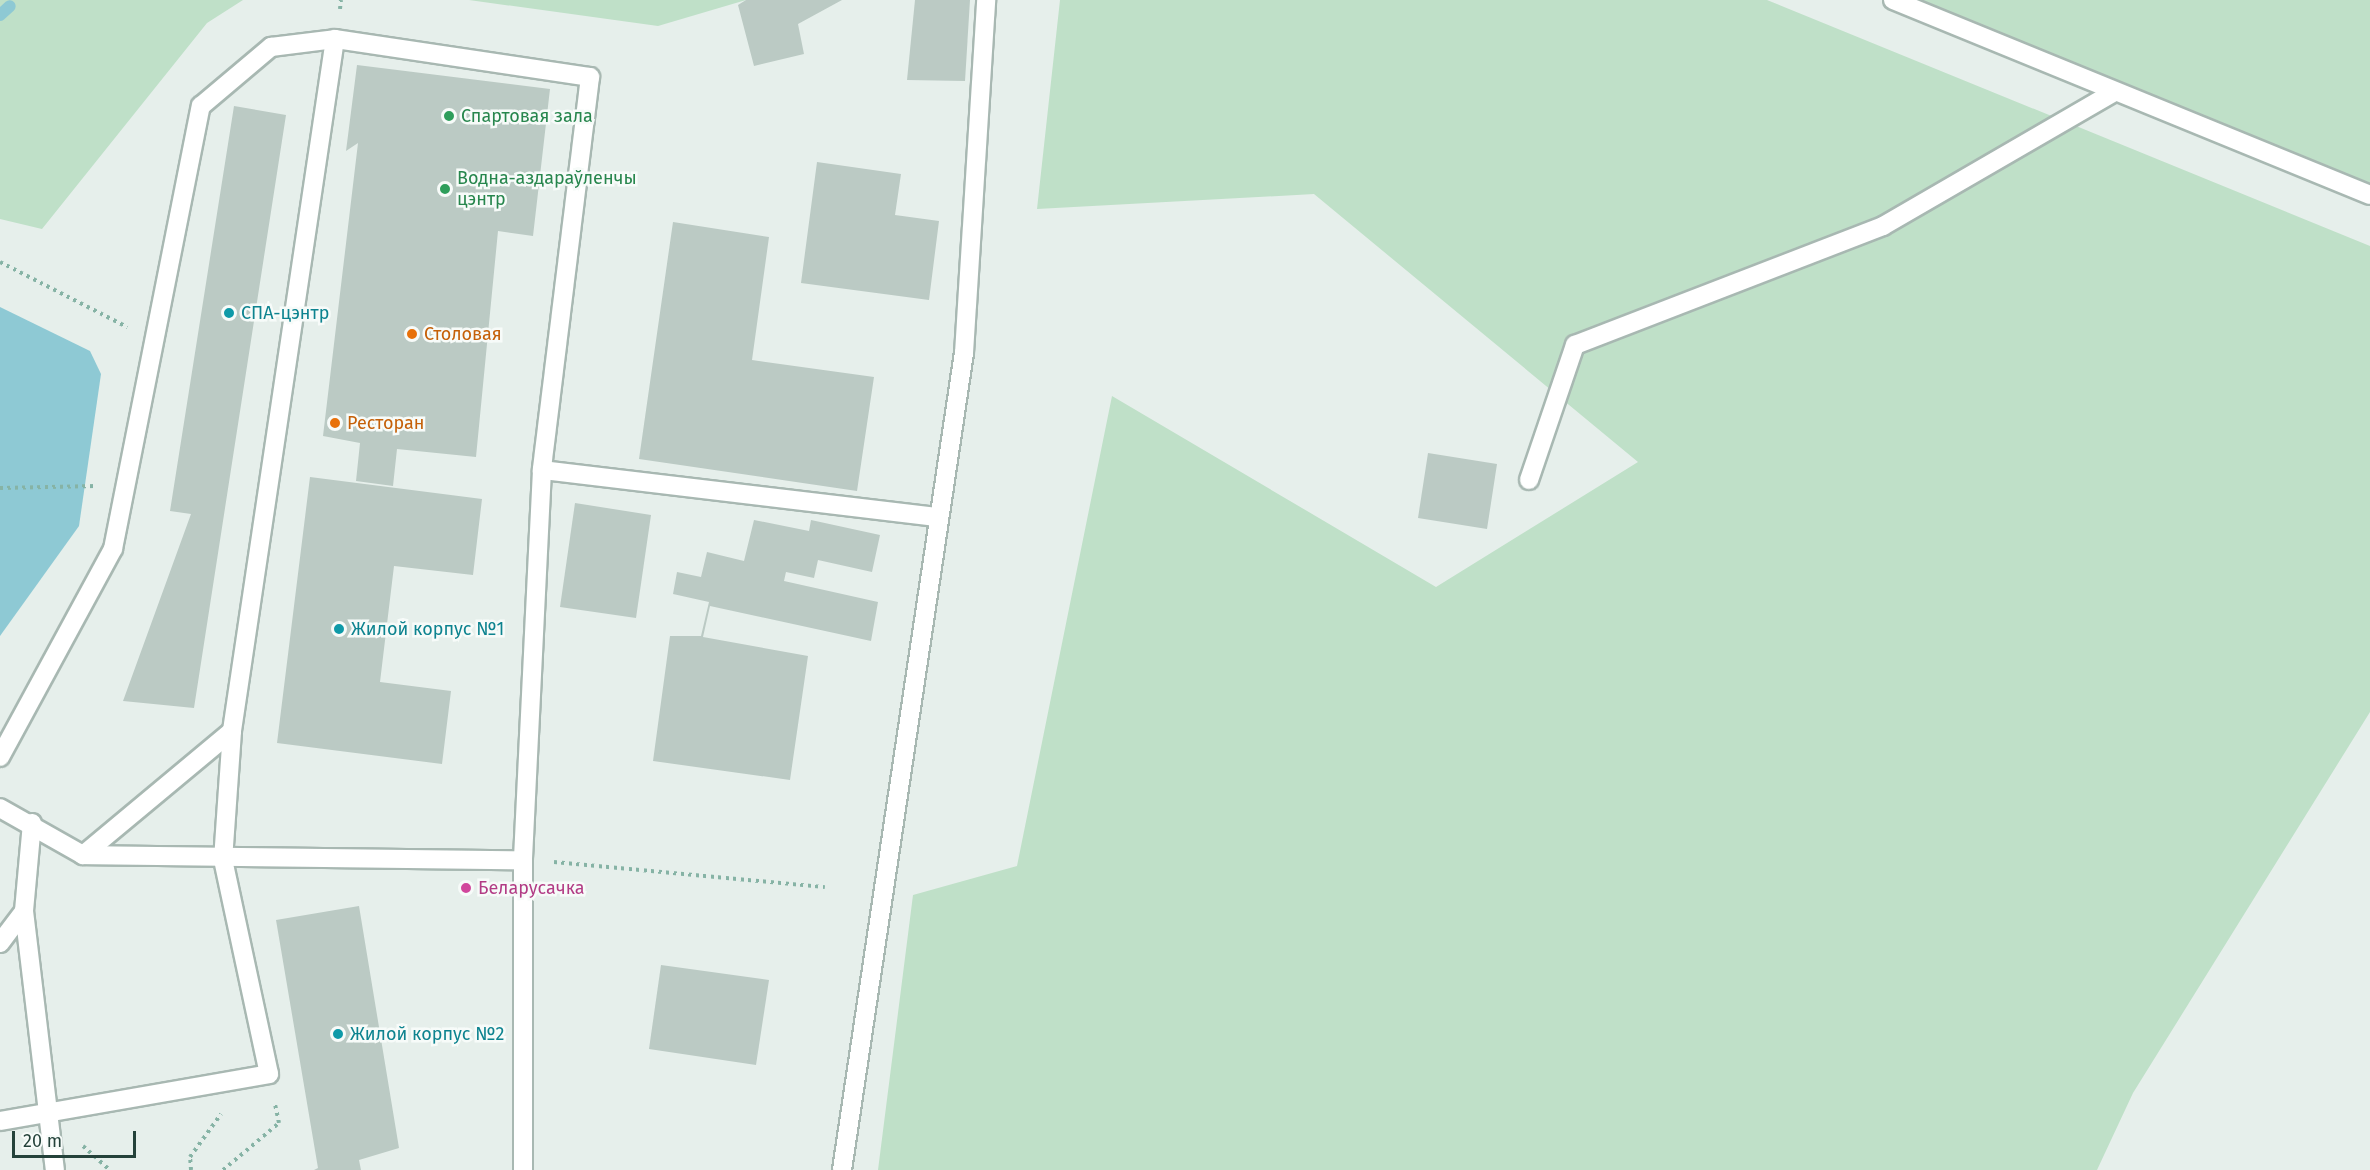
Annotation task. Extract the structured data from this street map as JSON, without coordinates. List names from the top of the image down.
{
  "places": [
    "Спартовая зала",
    "Водна-аздараўленчы цэнтр",
    "СПА-цэнтр",
    "Столовая",
    "Ресторан",
    "Жилой корпус №1",
    "Беларусачка",
    "Жилой корпус №2"
  ],
  "scale_bar": "20 m"
}
